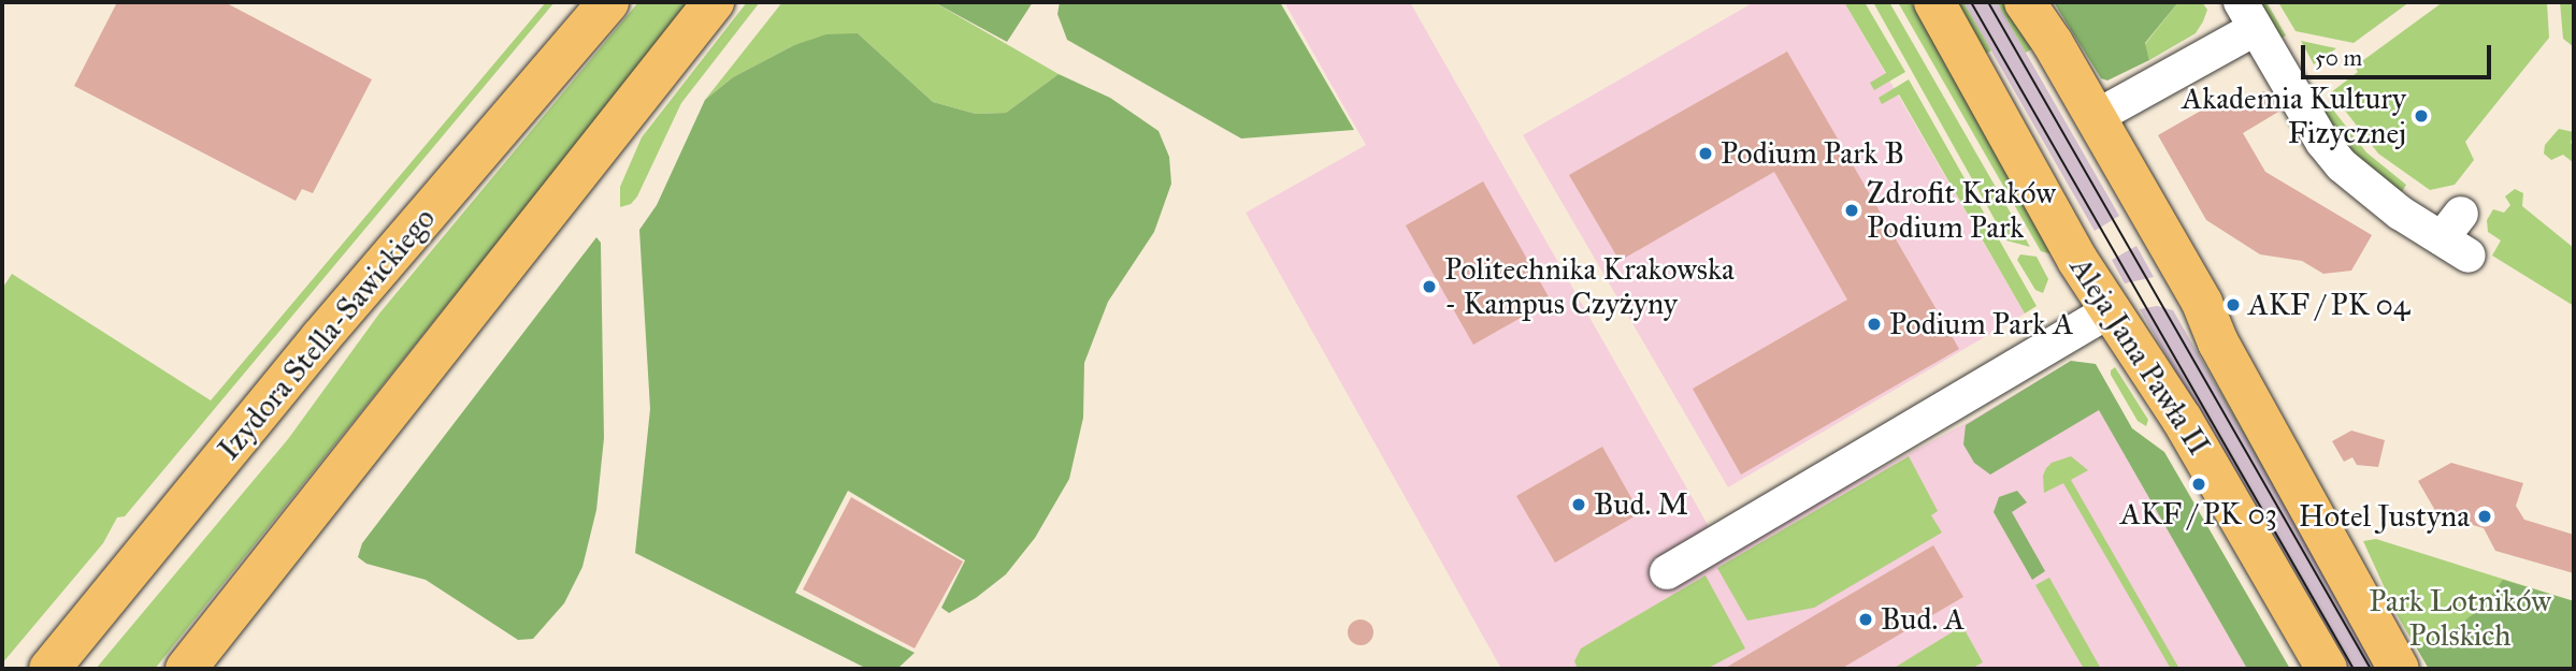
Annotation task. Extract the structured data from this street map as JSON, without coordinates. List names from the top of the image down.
{
  "streets": {
    "main road": ["Izydora Stella-Sawickiego", "Aleja Jana Pawła II"]
  },
  "parks": ["Park Lotników Polskich"],
  "places": [
    "Akademia Kultury Fizycznej",
    "Podium Park B",
    "Zdrofit Kraków Podium Park",
    "Politechnika Krakowska - Kampus Czyżyny",
    "AKF / PK 04",
    "Podium Park A",
    "AKF / PK 03",
    "Bud. M",
    "Hotel Justyna",
    "Bud. A"
  ],
  "scale_bar": "50 m"
}
